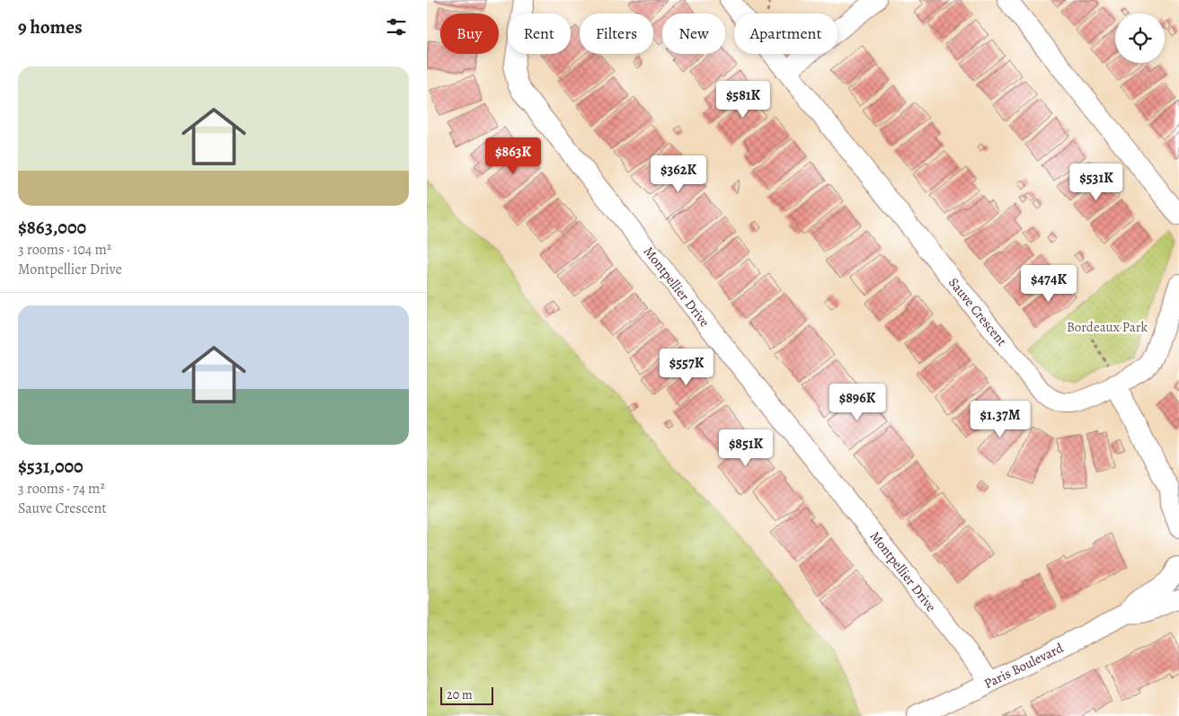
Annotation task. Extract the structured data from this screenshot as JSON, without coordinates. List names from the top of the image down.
{
  "streets": {
    "street": ["Montpellier Drive", "Sauve Crescent", "Paris Boulevard"]
  },
  "crossings": [
    ["Montpellier Drive", "Paris Boulevard"]
  ],
  "parks": ["Bordeaux Park"],
  "scale_bar": "20 m",
  "page": {
    "heading": "9 homes",
    "chip": [
      "Buy",
      "Rent",
      "Filters",
      "New",
      "Apartment"
    ],
    "list": [
      {
        "name": "$863,000",
        "note": "3 rooms · 104 m² · Montpellier Drive"
      },
      {
        "name": "$531,000",
        "note": "3 rooms · 74 m² · Sauve Crescent"
      }
    ],
    "price": [
      "$581K",
      "$863K",
      "$362K",
      "$531K",
      "$474K",
      "$557K",
      "$896K",
      "$1.37M",
      "$851K"
    ],
    "scale": "20 m"
  }
}
